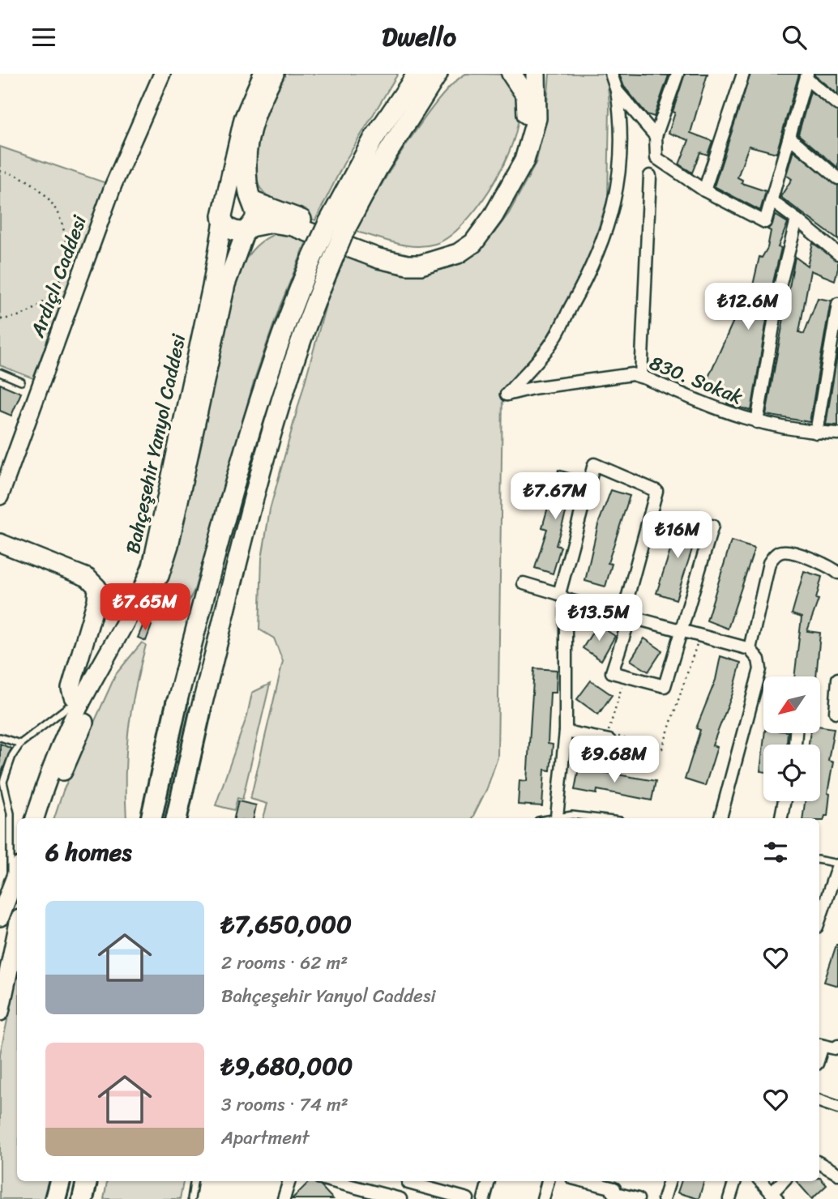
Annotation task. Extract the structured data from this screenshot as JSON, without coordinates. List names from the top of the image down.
{
  "streets": {
    "main road": ["Ardıçlı Caddesi", "Bahçeşehir Yanyol Caddesi"],
    "street": ["830. Sokak"]
  },
  "north": "bottom left",
  "page": {
    "header": "Dwello",
    "price": [
      "₺12.6M",
      "₺7.67M",
      "₺16M",
      "₺7.65M",
      "₺13.5M",
      "₺9.68M"
    ],
    "heading": "6 homes",
    "list": [
      {
        "name": "₺7,650,000",
        "note": "2 rooms · 62 m² · Bahçeşehir Yanyol Caddesi"
      },
      {
        "name": "₺9,680,000",
        "note": "3 rooms · 74 m² · Apartment"
      }
    ]
  }
}
